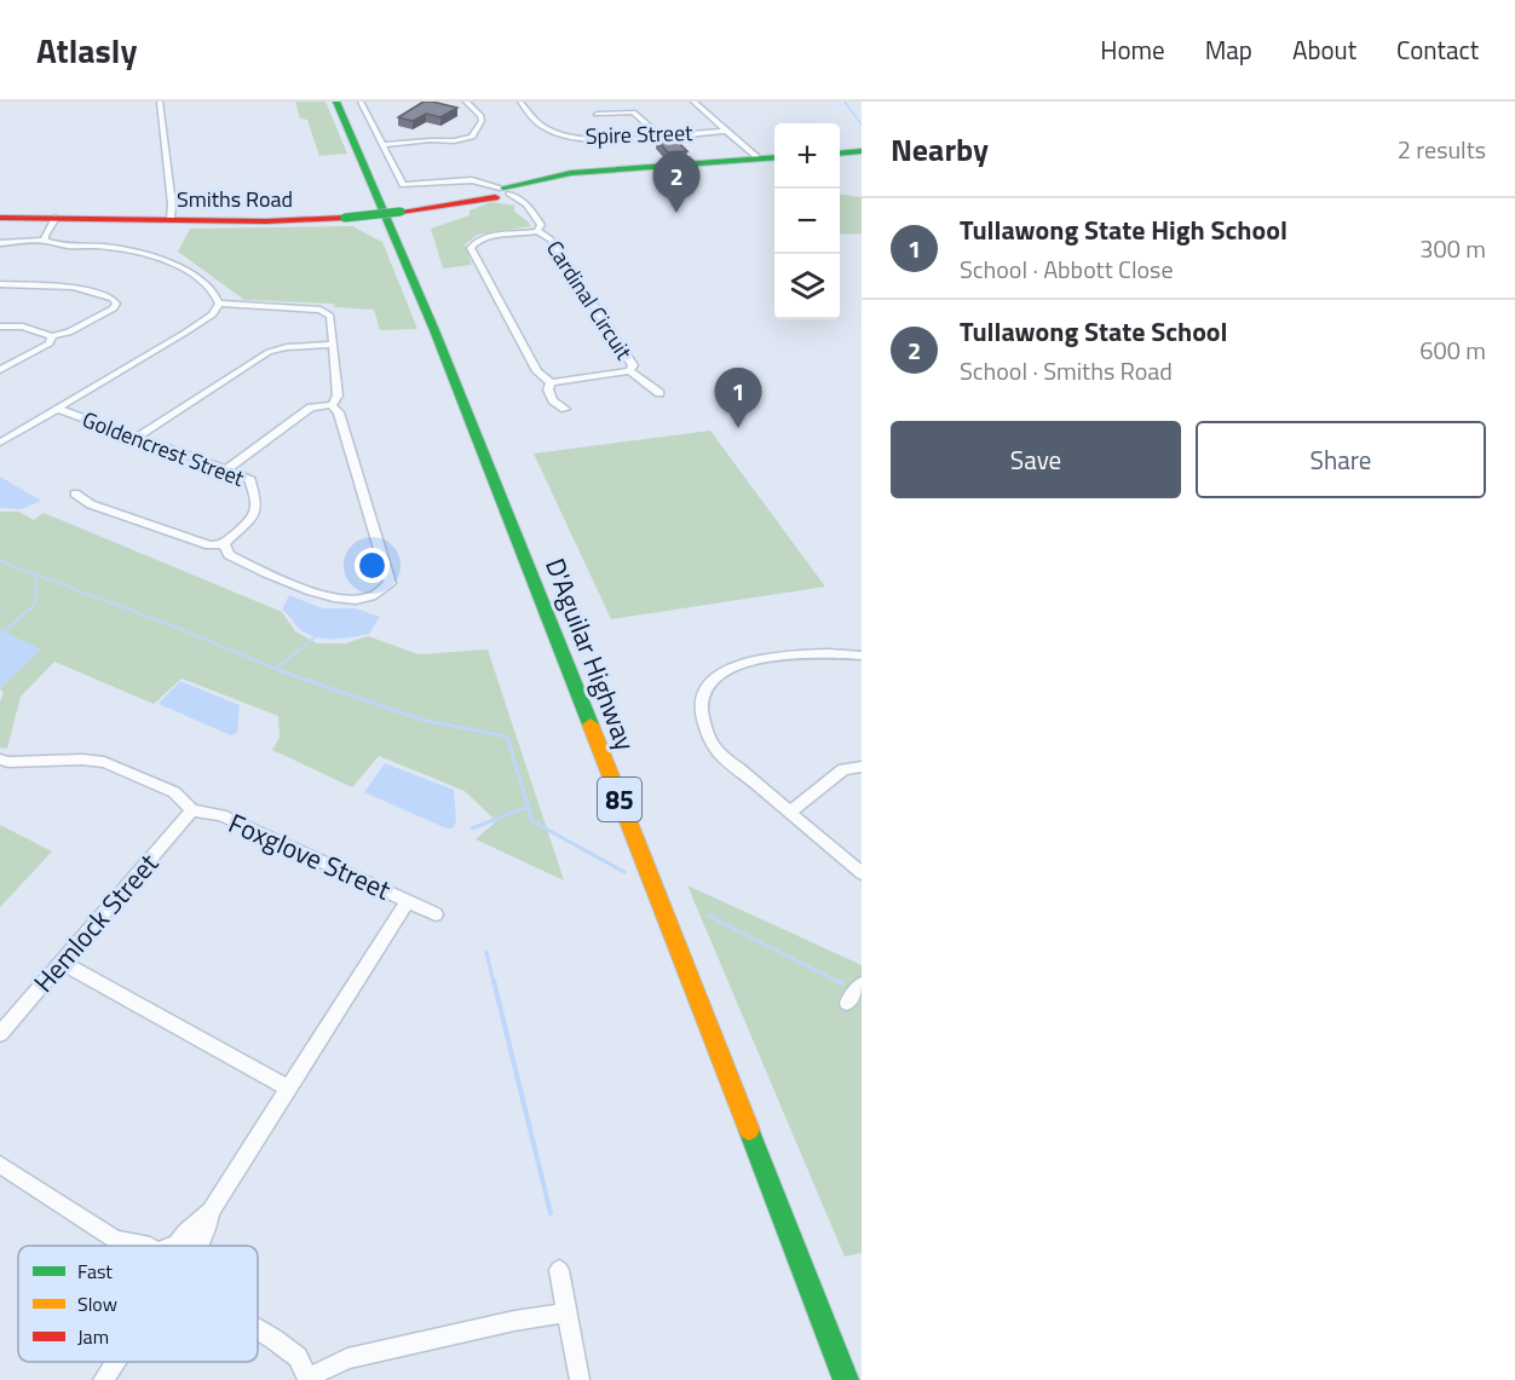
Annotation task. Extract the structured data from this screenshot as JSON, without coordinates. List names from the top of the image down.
{
  "streets": {
    "main road": ["Smiths Road", "D'Aguilar Highway", "85"],
    "street": [
      "Spire Street",
      "Cardinal Circuit",
      "Goldencrest Street",
      "Foxglove Street",
      "Hemlock Street"
    ]
  },
  "crossings": [
    ["Smiths Road", "Cardinal Circuit"],
    ["Foxglove Street", "Hemlock Street"]
  ],
  "legend": ["Fast", "Slow", "Jam"],
  "page": {
    "header": "Atlasly",
    "nav": [
      "Home",
      "Map",
      "About",
      "Contact"
    ],
    "heading": ["Nearby", "2 results"],
    "map_buttons": ["+", "−"],
    "pins": ["2", "1"],
    "list": [
      {
        "mark": "1",
        "name": "Tullawong State High School",
        "note": "School · Abbott Close",
        "value": "300 m"
      },
      {
        "mark": "2",
        "name": "Tullawong State School",
        "note": "School · Smiths Road",
        "value": "600 m"
      }
    ],
    "buttons": ["Save", "Share"]
  }
}
